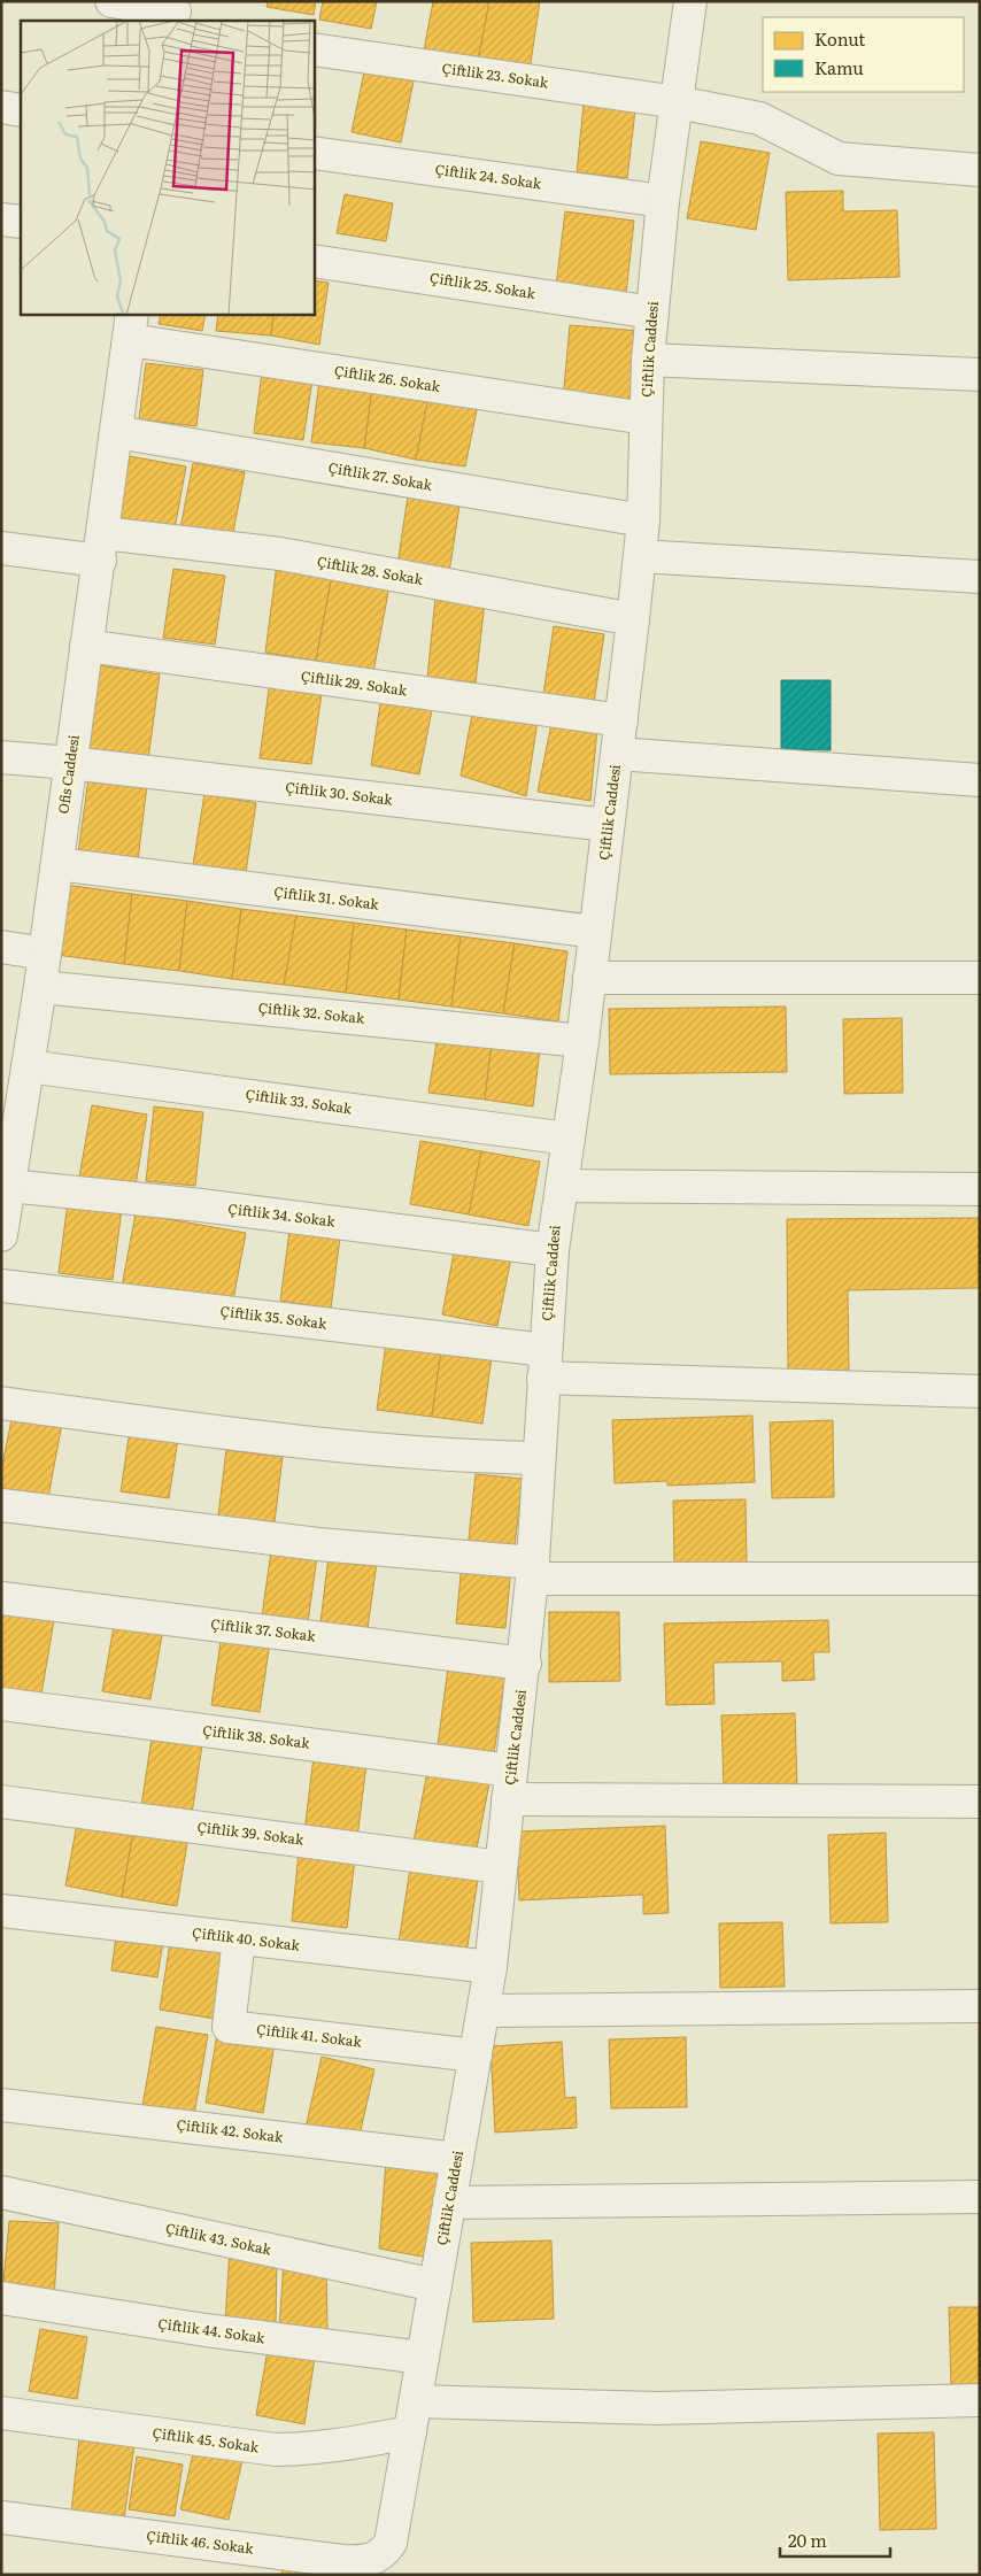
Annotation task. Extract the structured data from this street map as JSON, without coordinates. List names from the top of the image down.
{
  "streets": {
    "street": [
      "Çiftlik 23. Sokak",
      "Çiftlik 24. Sokak",
      "Çiftlik 25. Sokak",
      "Çiftlik Caddesi",
      "Çiftlik 26. Sokak",
      "Çiftlik 27. Sokak",
      "Çiftlik 28. Sokak",
      "Çiftlik 29. Sokak",
      "Ofis Caddesi",
      "Çiftlik 30. Sokak",
      "Çiftlik 31. Sokak",
      "Çiftlik 32. Sokak",
      "Çiftlik 33. Sokak",
      "Çiftlik 34. Sokak",
      "Çiftlik 35. Sokak",
      "Çiftlik 37. Sokak",
      "Çiftlik 38. Sokak",
      "Çiftlik 39. Sokak",
      "Çiftlik 40. Sokak",
      "Çiftlik 41. Sokak",
      "Çiftlik 42. Sokak",
      "Çiftlik 43. Sokak",
      "Çiftlik 44. Sokak",
      "Çiftlik 45. Sokak",
      "Çiftlik 46. Sokak"
    ]
  },
  "crossings": [
    ["Çiftlik 23. Sokak", "Çiftlik Caddesi"],
    ["Çiftlik 24. Sokak", "Çiftlik Caddesi"],
    ["Çiftlik 25. Sokak", "Çiftlik Caddesi"],
    ["Çiftlik Caddesi", "Çiftlik 26. Sokak"],
    ["Çiftlik Caddesi", "Çiftlik 27. Sokak"],
    ["Çiftlik Caddesi", "Çiftlik 28. Sokak"],
    ["Çiftlik Caddesi", "Çiftlik 29. Sokak"],
    ["Çiftlik Caddesi", "Çiftlik 30. Sokak"],
    ["Çiftlik Caddesi", "Çiftlik 31. Sokak"],
    ["Çiftlik Caddesi", "Çiftlik 32. Sokak"],
    ["Çiftlik Caddesi", "Çiftlik 33. Sokak"],
    ["Çiftlik Caddesi", "Çiftlik 34. Sokak"],
    ["Çiftlik Caddesi", "Çiftlik 35. Sokak"],
    ["Çiftlik Caddesi", "Çiftlik 37. Sokak"],
    ["Çiftlik Caddesi", "Çiftlik 38. Sokak"],
    ["Çiftlik Caddesi", "Çiftlik 39. Sokak"],
    ["Çiftlik Caddesi", "Çiftlik 40. Sokak"],
    ["Çiftlik Caddesi", "Çiftlik 41. Sokak"],
    ["Çiftlik Caddesi", "Çiftlik 42. Sokak"],
    ["Çiftlik Caddesi", "Çiftlik 43. Sokak"],
    ["Çiftlik Caddesi", "Çiftlik 44. Sokak"],
    ["Çiftlik Caddesi", "Çiftlik 45. Sokak"],
    ["Çiftlik Caddesi", "Çiftlik 46. Sokak"],
    ["Çiftlik 26. Sokak", "Ofis Caddesi"],
    ["Çiftlik 27. Sokak", "Ofis Caddesi"],
    ["Çiftlik 28. Sokak", "Ofis Caddesi"],
    ["Çiftlik 29. Sokak", "Ofis Caddesi"],
    ["Ofis Caddesi", "Çiftlik 30. Sokak"],
    ["Ofis Caddesi", "Çiftlik 31. Sokak"],
    ["Ofis Caddesi", "Çiftlik 32. Sokak"],
    ["Ofis Caddesi", "Çiftlik 33. Sokak"],
    ["Ofis Caddesi", "Çiftlik 34. Sokak"],
    ["Çiftlik 40. Sokak", "Çiftlik 41. Sokak"]
  ],
  "legend": ["Konut", "Kamu"],
  "scale_bar": "20 m"
}
